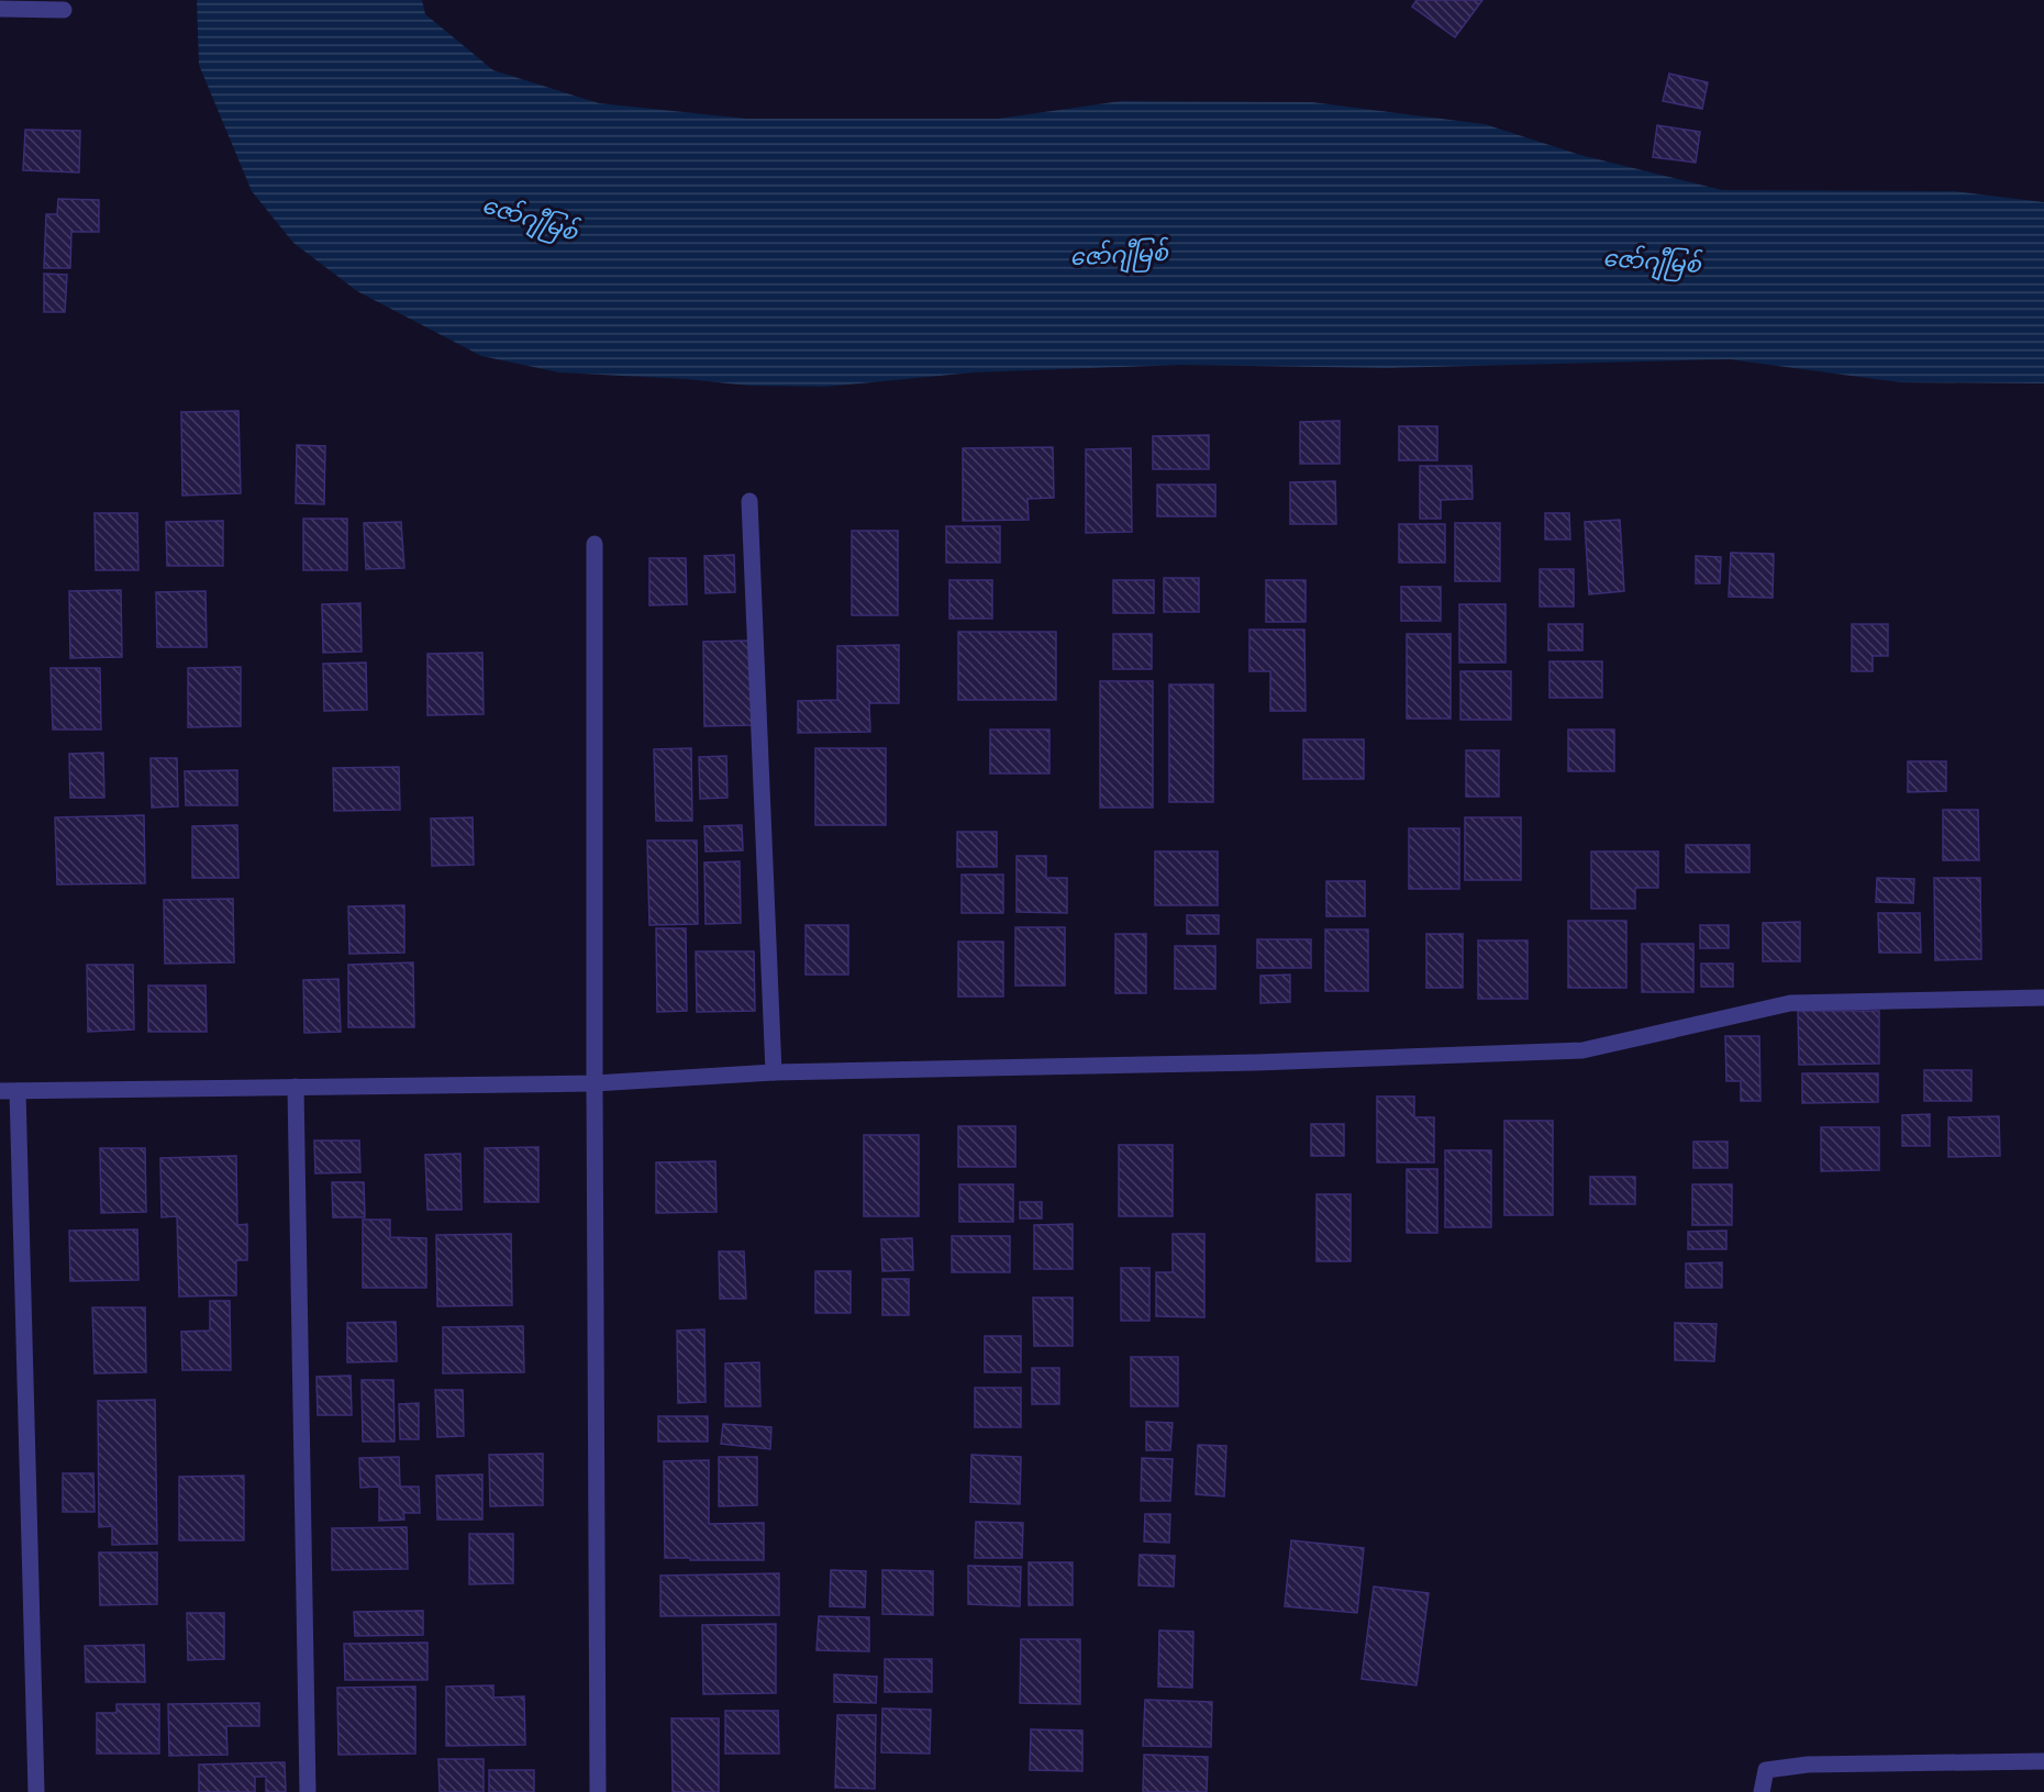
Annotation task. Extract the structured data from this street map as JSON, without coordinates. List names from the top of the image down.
{
  "water": ["ဇော်ဂျီမြစ်"]
}
